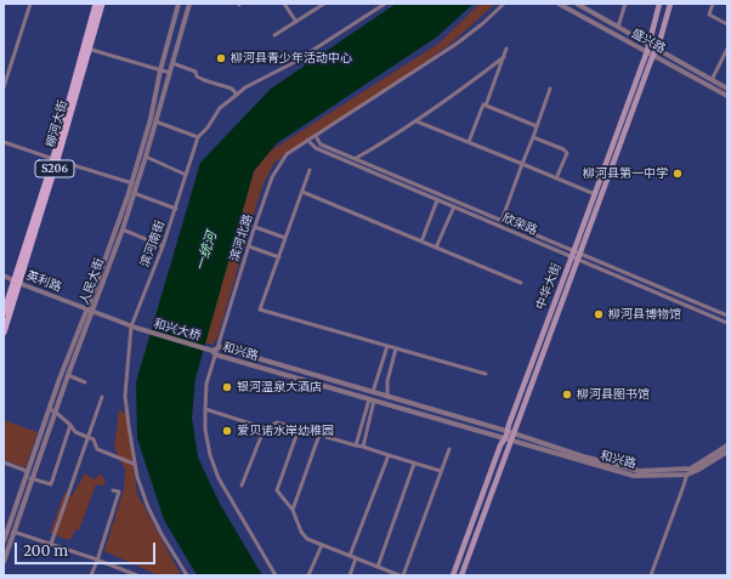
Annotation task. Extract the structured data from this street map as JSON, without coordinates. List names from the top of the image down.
{
  "streets": {
    "main road": ["柳河大街", "S206", "中华大街"],
    "street": [
      "盛兴路",
      "欣荣路",
      "滨河北路",
      "滨河南街",
      "英利路",
      "人民大街",
      "和兴大桥",
      "和兴路"
    ]
  },
  "crossings": [
    ["盛兴路", "中华大街"],
    ["柳河大街", "英利路"],
    ["欣荣路", "滨河北路"],
    ["欣荣路", "中华大街"],
    ["滨河北路", "和兴大桥"],
    ["滨河北路", "和兴路"],
    ["滨河南街", "英利路"],
    ["滨河南街", "和兴大桥"],
    ["英利路", "人民大街"],
    ["英利路", "和兴大桥"],
    ["中华大街", "和兴路"],
    ["和兴大桥", "和兴路"]
  ],
  "water": ["一统河"],
  "places": [
    "柳河县青少年活动中心",
    "柳河县第一中学",
    "柳河县博物馆",
    "银河温泉大酒店",
    "柳河县图书馆",
    "爱贝诺水岸幼稚园"
  ],
  "scale_bar": "200 m"
}
